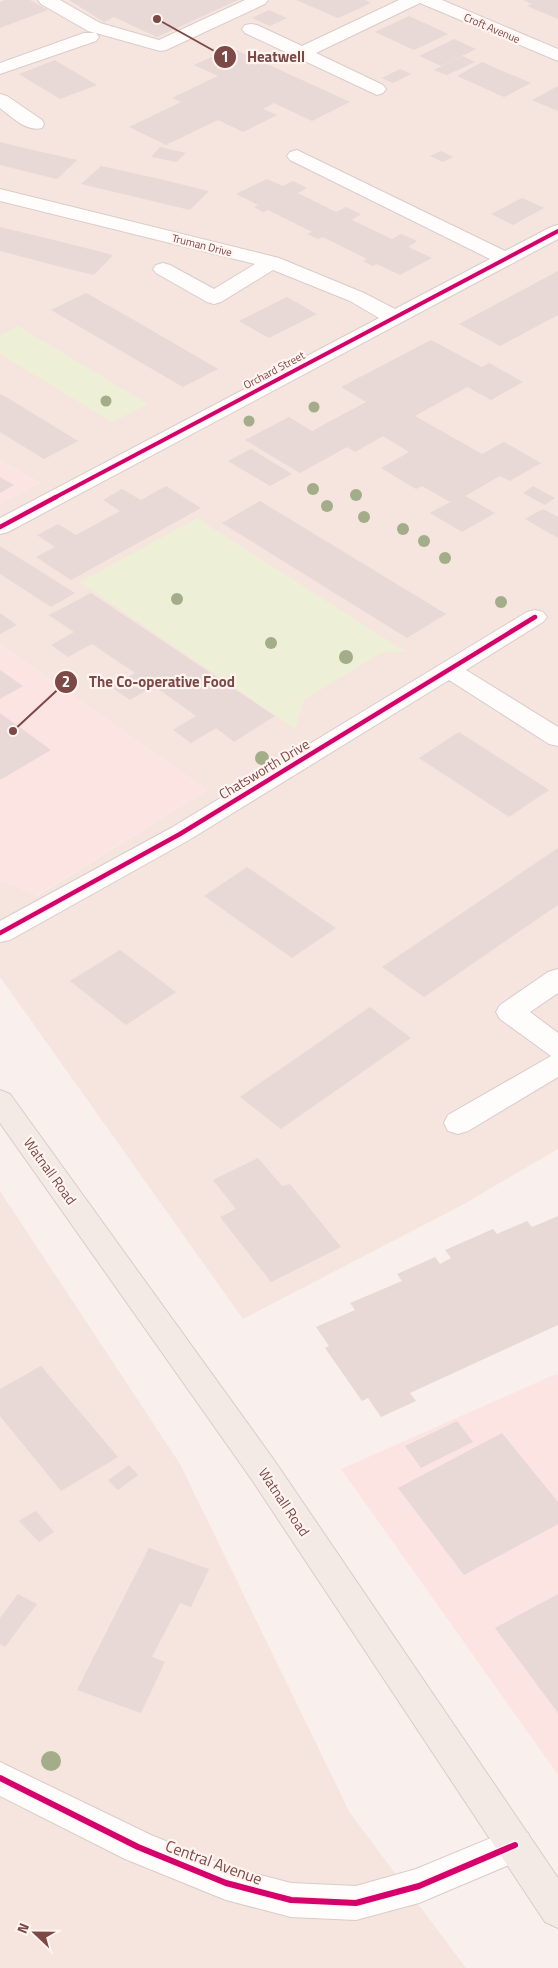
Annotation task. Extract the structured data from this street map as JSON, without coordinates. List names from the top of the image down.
{
  "streets": {
    "main road": ["Watnall Road"],
    "street": [
      "Croft Avenue",
      "Truman Drive",
      "Orchard Street",
      "Chatsworth Drive",
      "Central Avenue"
    ]
  },
  "crossings": [
    ["Truman Drive", "Orchard Street"],
    ["Watnall Road", "Central Avenue"]
  ],
  "places": ["Heatwell", "The Co-operative Food"],
  "north": "left"
}
